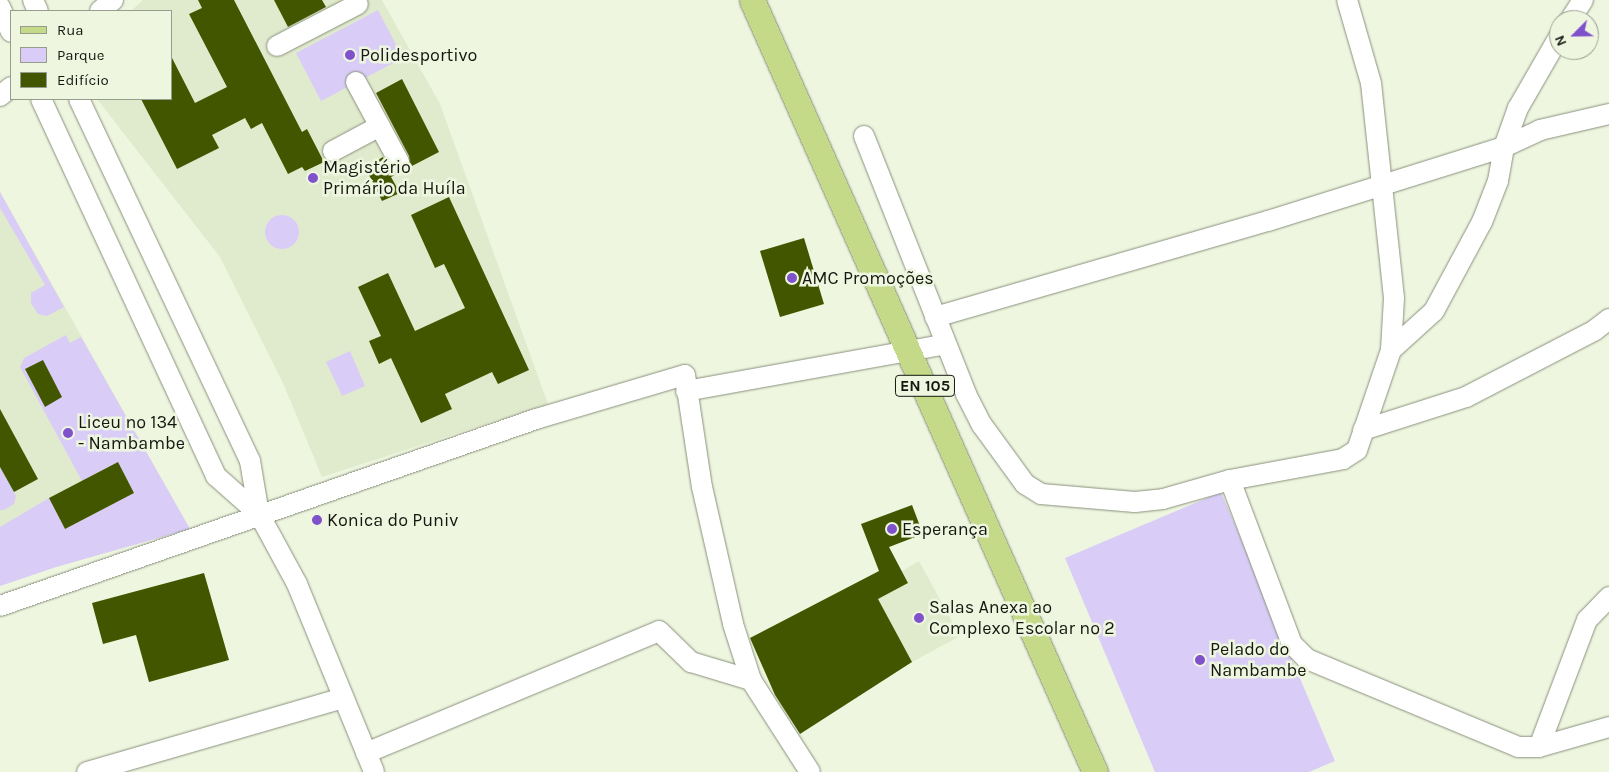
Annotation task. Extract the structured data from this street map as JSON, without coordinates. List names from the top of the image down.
{
  "streets": {
    "main road": ["EN 105"]
  },
  "places": [
    "Polidesportivo",
    "Magistério Primário da Huíla",
    "AMC Promoções",
    "Liceu nº 134 - Nambambe",
    "Konica do Puniv",
    "Esperança",
    "Salas Anexa ao Complexo Escolar nº 2",
    "Pelado do Nambambe"
  ],
  "legend": ["Rua", "Parque", "Edifício"],
  "north": "bottom left"
}
